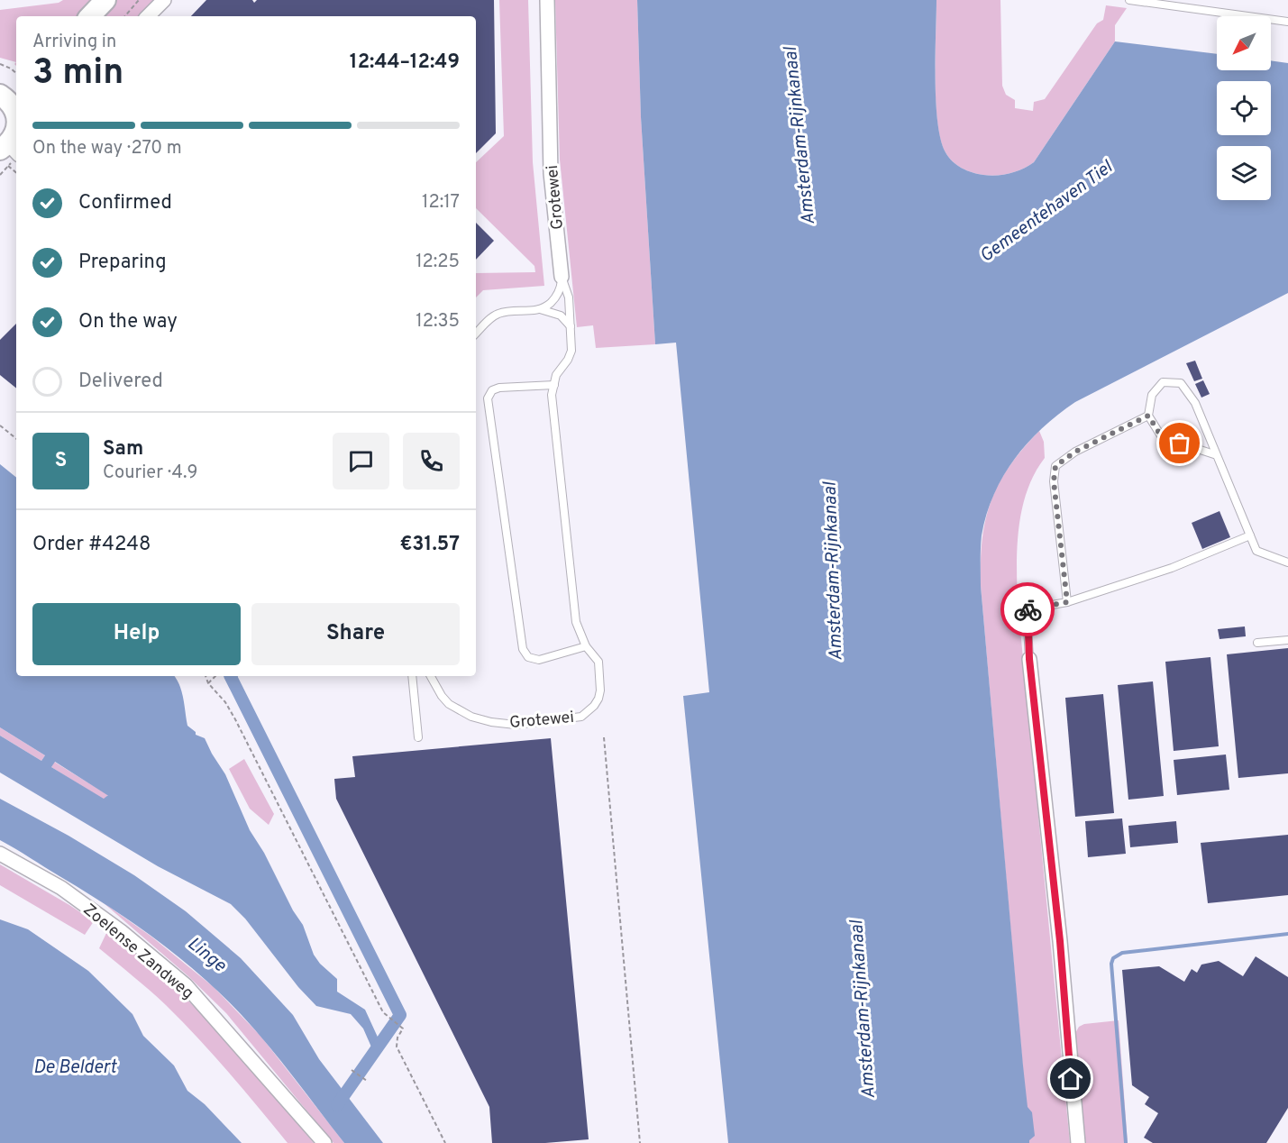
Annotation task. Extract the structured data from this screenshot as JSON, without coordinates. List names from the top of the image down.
{
  "streets": {
    "street": ["Grotewei", "Zoelense Zandweg"]
  },
  "water": [
    "Amsterdam-Rijnkanaal",
    "Gemeentehaven Tiel",
    "Linge",
    "De Beldert"
  ],
  "north": "bottom left",
  "page": {
    "heading": ["3 min", "Arriving in", "12:44–12:49"],
    "panel": [
      "Sam",
      "Courier · 4.9",
      "Order #4248",
      "€31.57"
    ],
    "bar": "On the way · 270 m",
    "list": [
      ["Confirmed", "12:17"],
      ["Preparing", "12:25"],
      ["On the way", "12:35"],
      "Delivered"
    ],
    "round": "S",
    "buttons": ["Help", "Share"]
  }
}
